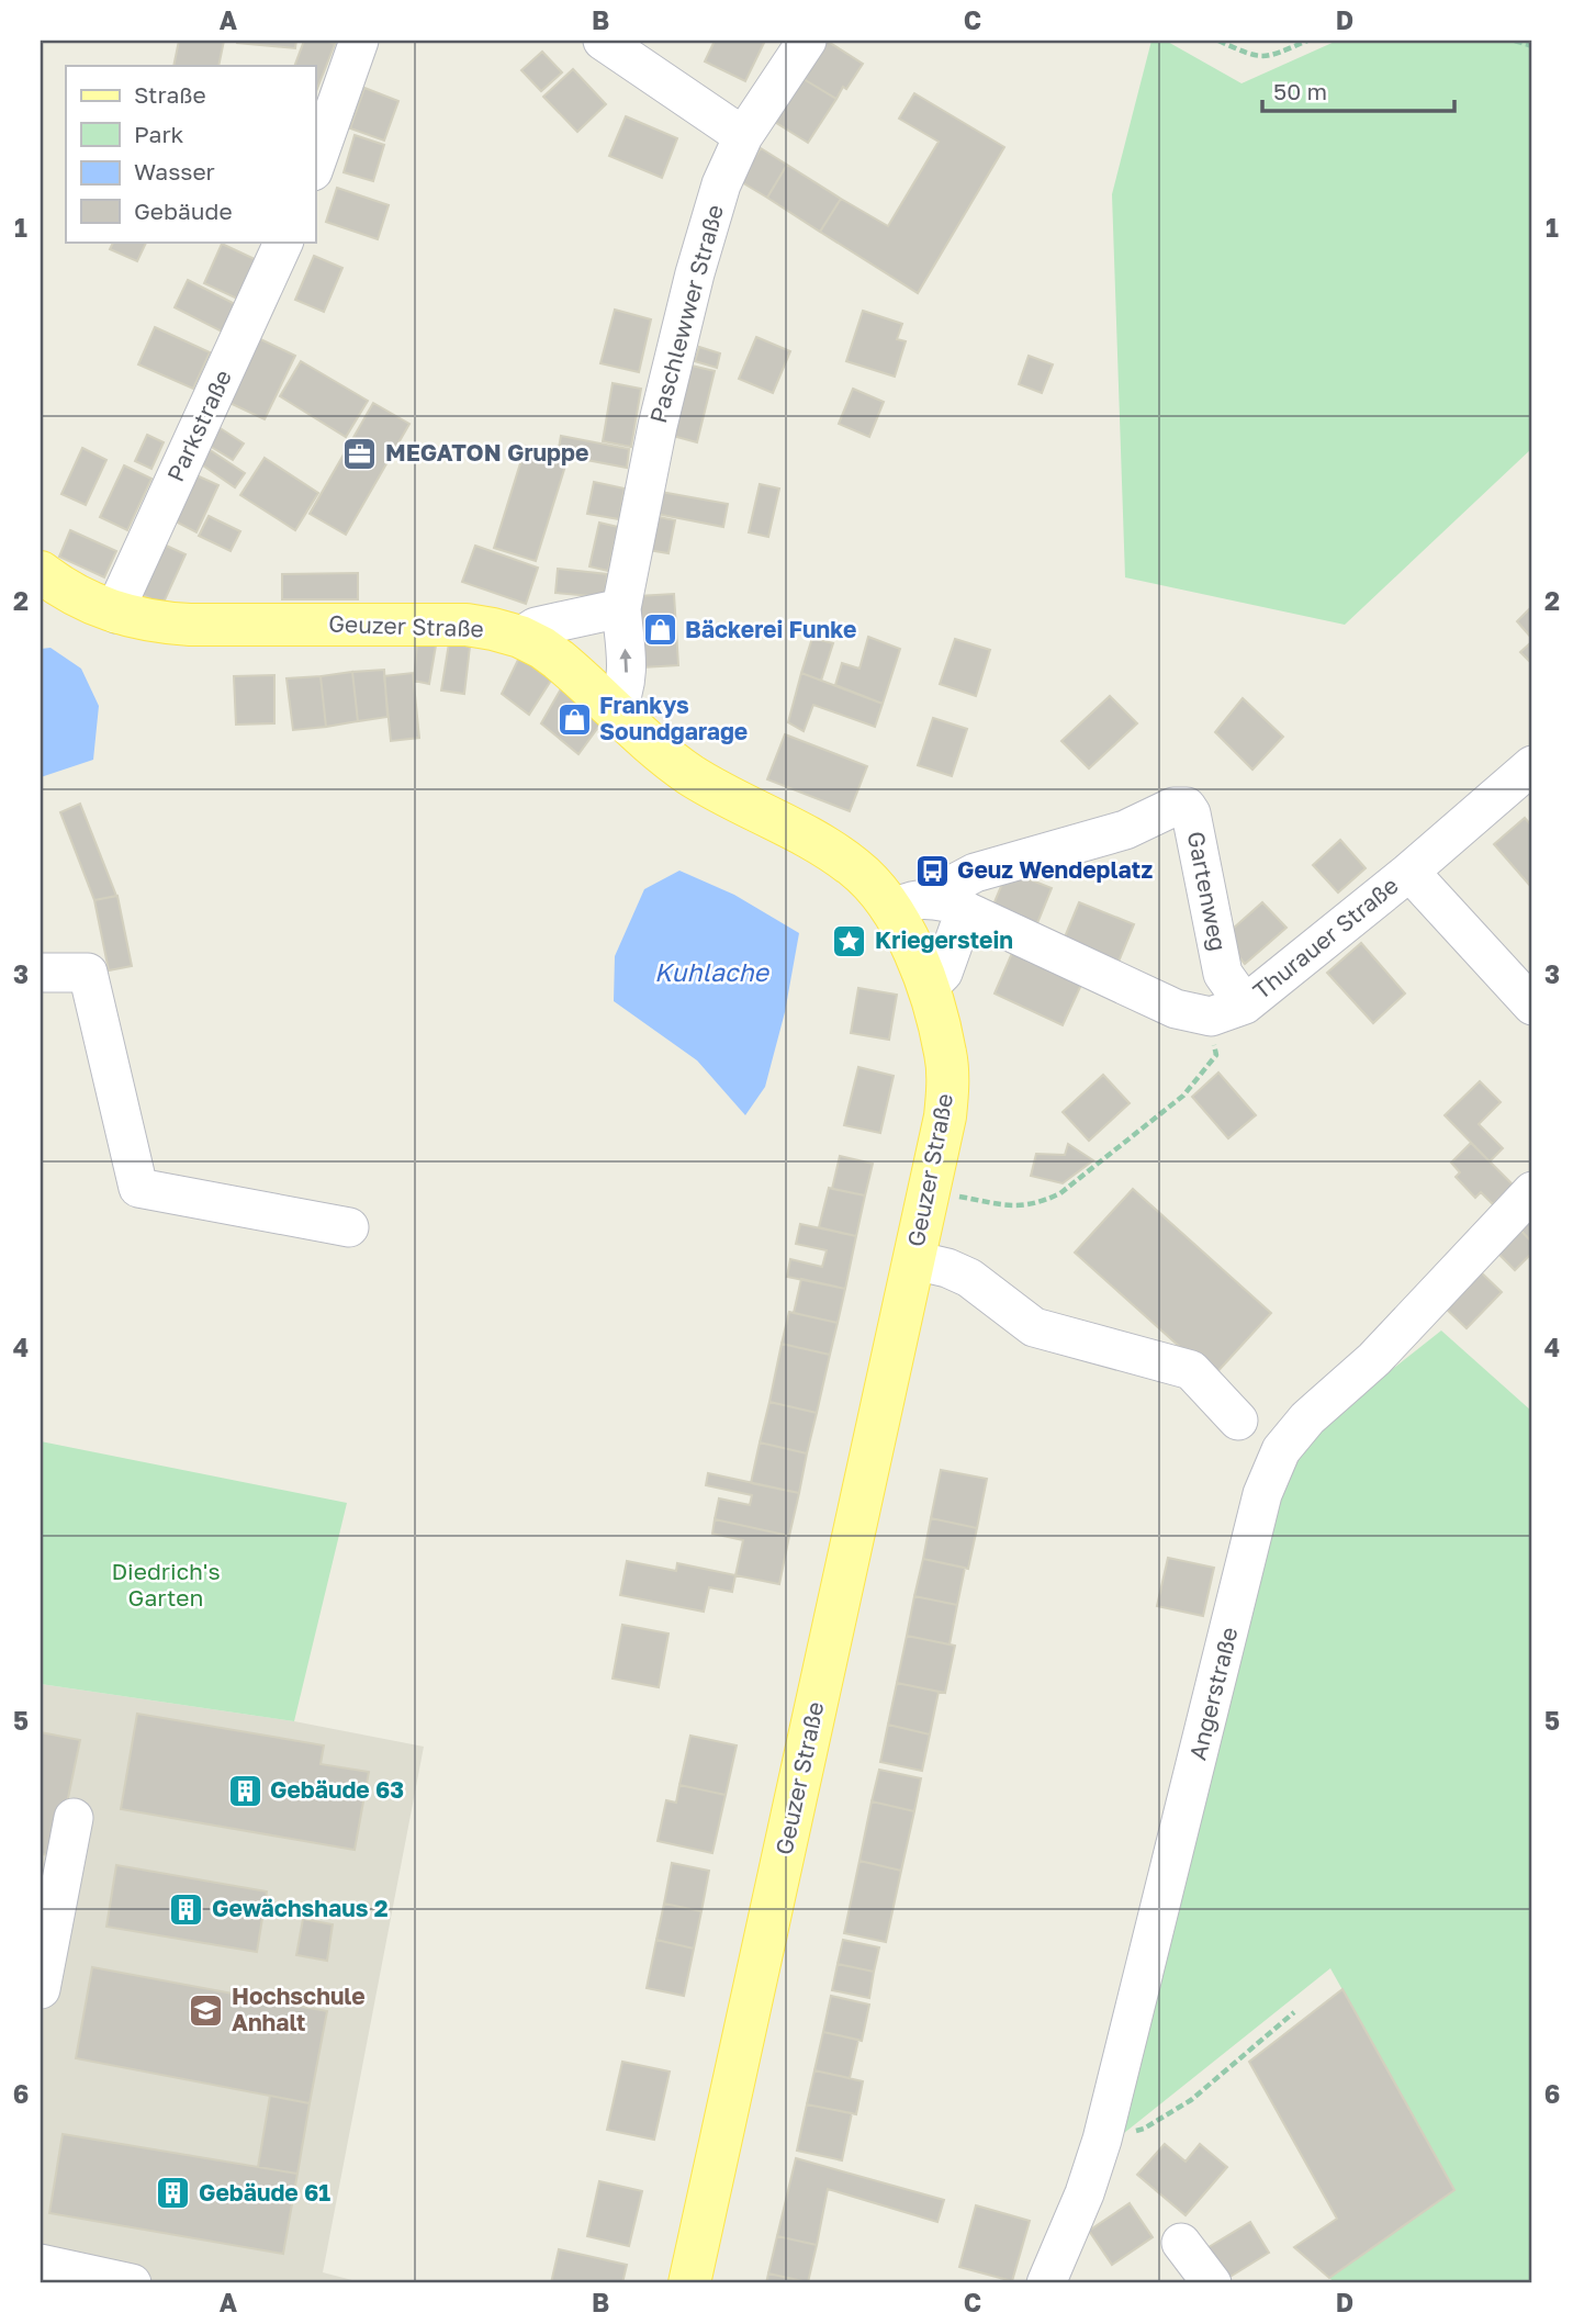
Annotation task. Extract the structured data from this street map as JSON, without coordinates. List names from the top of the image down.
{
  "streets": {
    "main road": ["Geuzer Straße"],
    "street": [
      "Paschlewwer Straße",
      "Parkstraße",
      "Gartenweg",
      "Thurauer Straße",
      "Angerstraße"
    ]
  },
  "crossings": [
    ["Paschlewwer Straße", "Geuzer Straße"],
    ["Parkstraße", "Geuzer Straße"],
    ["Gartenweg", "Thurauer Straße"]
  ],
  "water": ["Kuhlache"],
  "parks": ["Diedrich's Garten"],
  "places": {
    "office": ["MEGATON Gruppe"],
    "shop": ["Bäckerei Funke", "Frankys Soundgarage"],
    "bus stop": ["Geuz Wendeplatz"],
    "place": ["Kriegerstein"],
    "building": ["Gebäude 63", "Gewächshaus 2", "Gebäude 61"],
    "school or university": ["Hochschule Anhalt"]
  },
  "legend": [
    "Straße",
    "Park",
    "Wasser",
    "Gebäude"
  ],
  "scale_bar": "50 m",
  "grid": {
    "columns": [
      "A",
      "B",
      "C",
      "D"
    ],
    "rows": [
      "1",
      "2",
      "3",
      "4",
      "5",
      "6"
    ]
  }
}
